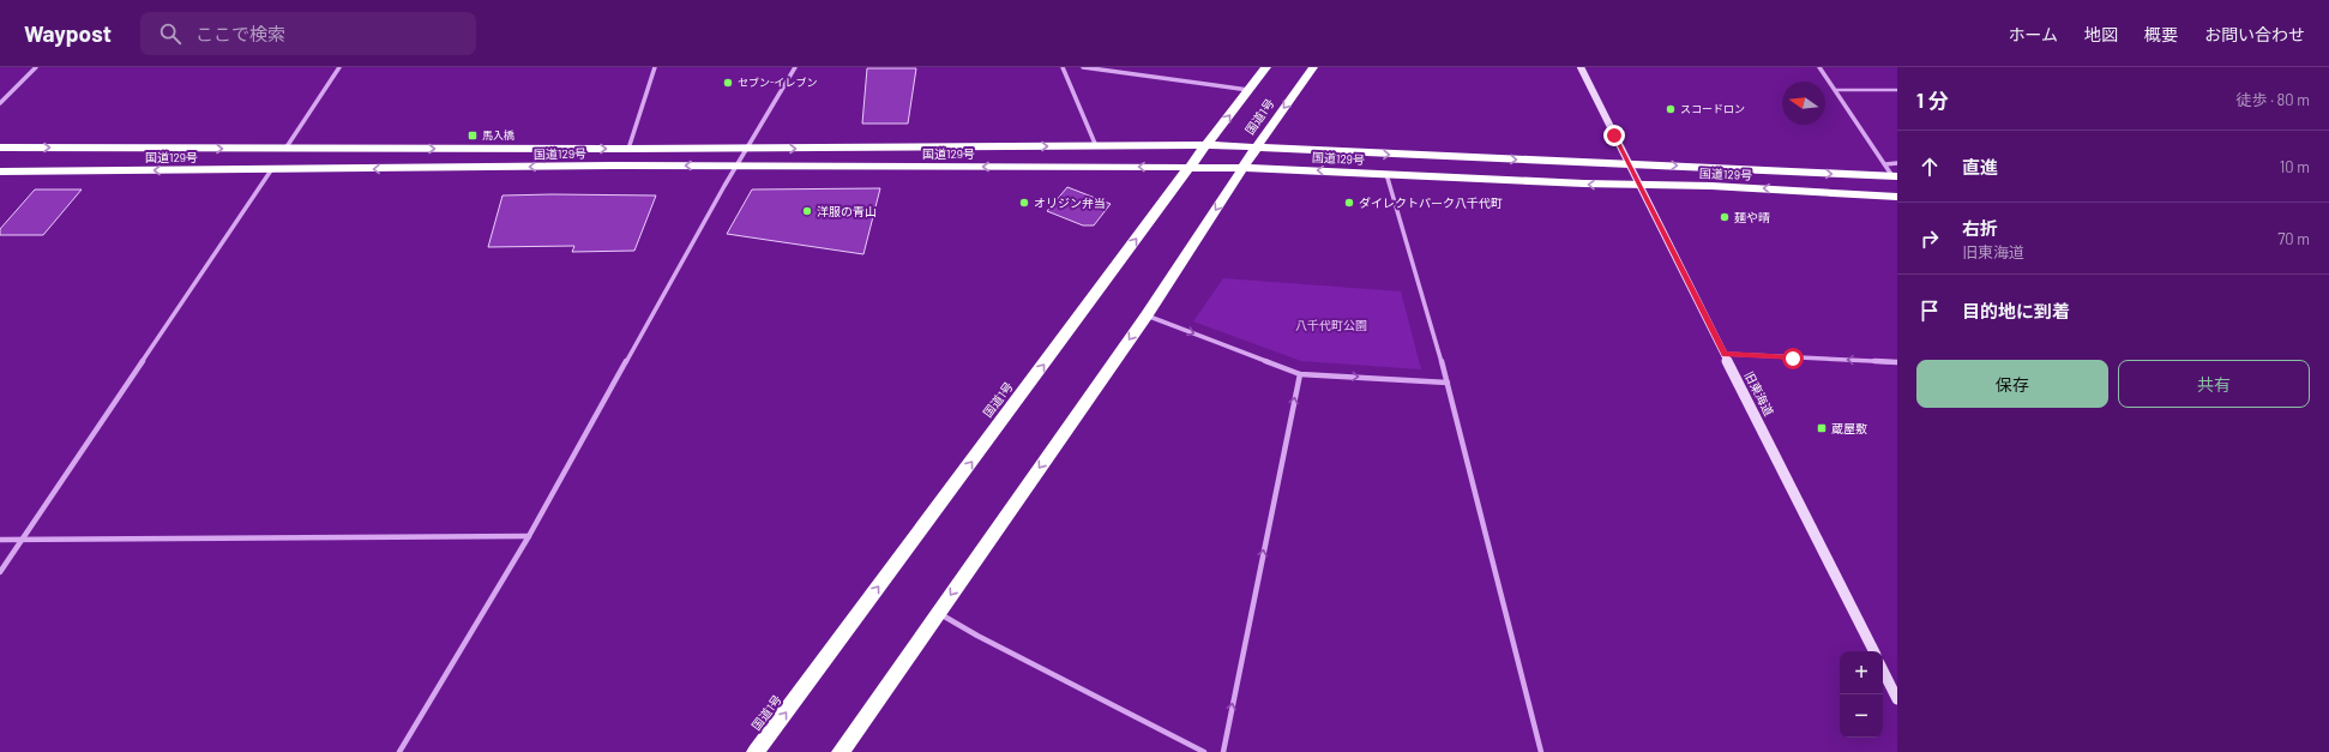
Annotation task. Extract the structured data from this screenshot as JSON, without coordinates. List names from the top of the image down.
{
  "streets": {
    "highway": ["国道1号", "国道129号"],
    "street": ["旧東海道"]
  },
  "crossings": [
    ["国道1号", "国道129号"],
    ["国道129号", "旧東海道"]
  ],
  "parks": ["八千代町公園"],
  "places": {
    "other": [
      "セブン-イレブン",
      "スコードロン",
      "オリジン弁当",
      "ダイレクトパーク八千代町",
      "洋服の青山",
      "麺や晴"
    ],
    "transit": ["馬入橋", "蔵屋敷"]
  },
  "north": "left",
  "page": {
    "header": "Waypost",
    "search": "ここで検索",
    "nav": [
      "ホーム",
      "地図",
      "概要",
      "お問い合わせ"
    ],
    "heading": ["1 分", "徒歩 · 80 m"],
    "list": [
      ["直進", "10 m"],
      ["右折", "旧東海道", "70 m"],
      "目的地に到着"
    ],
    "buttons": ["保存", "共有"],
    "map_buttons": ["+", "−"]
  }
}
